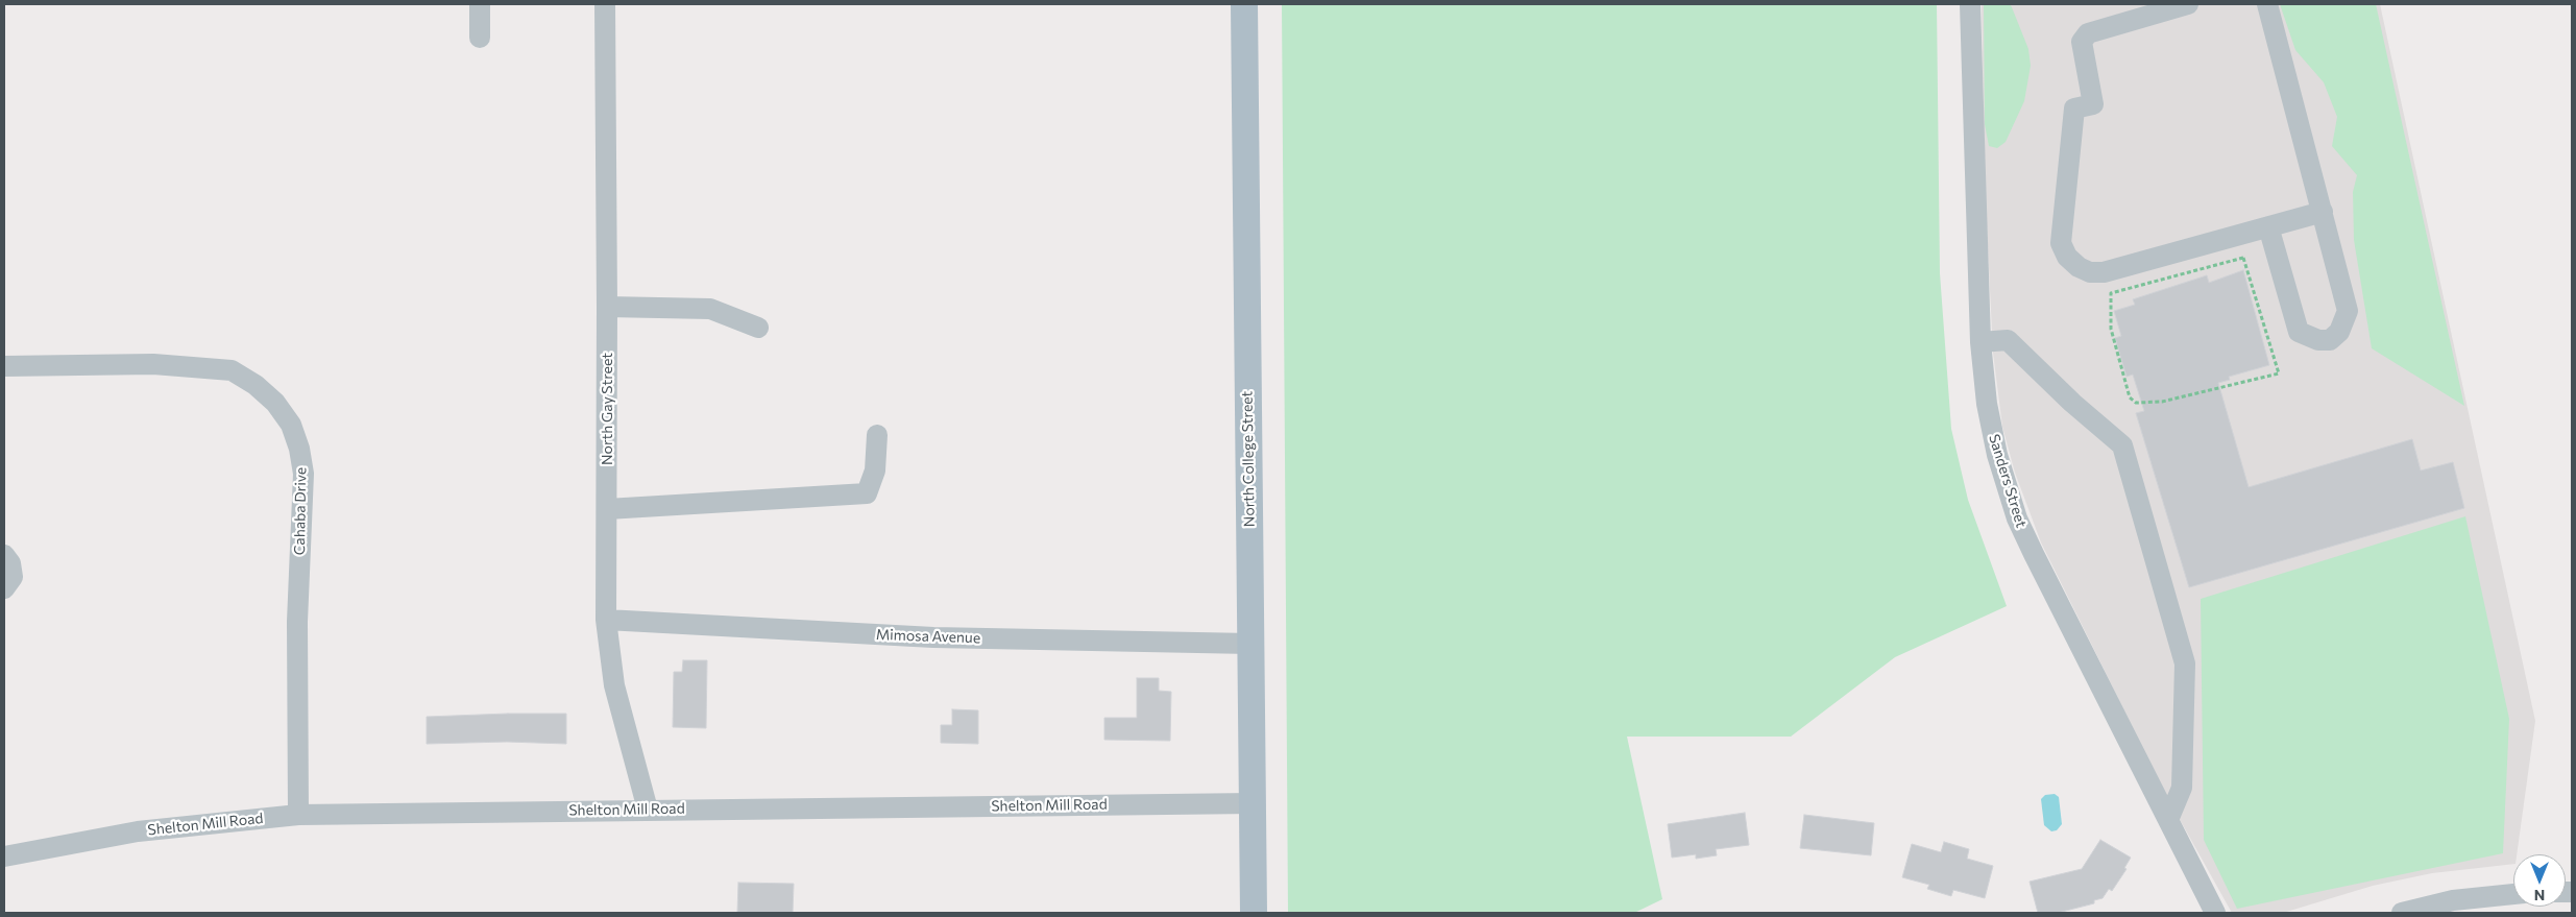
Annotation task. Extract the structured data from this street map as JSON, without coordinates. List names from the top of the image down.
{
  "streets": {
    "main road": ["North College Street"],
    "street": [
      "North Gay Street",
      "Sanders Street",
      "Cahaba Drive",
      "Mimosa Avenue",
      "Shelton Mill Road"
    ]
  },
  "crossings": [
    ["North Gay Street", "Mimosa Avenue"],
    ["North Gay Street", "Shelton Mill Road"],
    ["North College Street", "Mimosa Avenue"],
    ["North College Street", "Shelton Mill Road"],
    ["Cahaba Drive", "Shelton Mill Road"]
  ],
  "north": "bottom"
}
